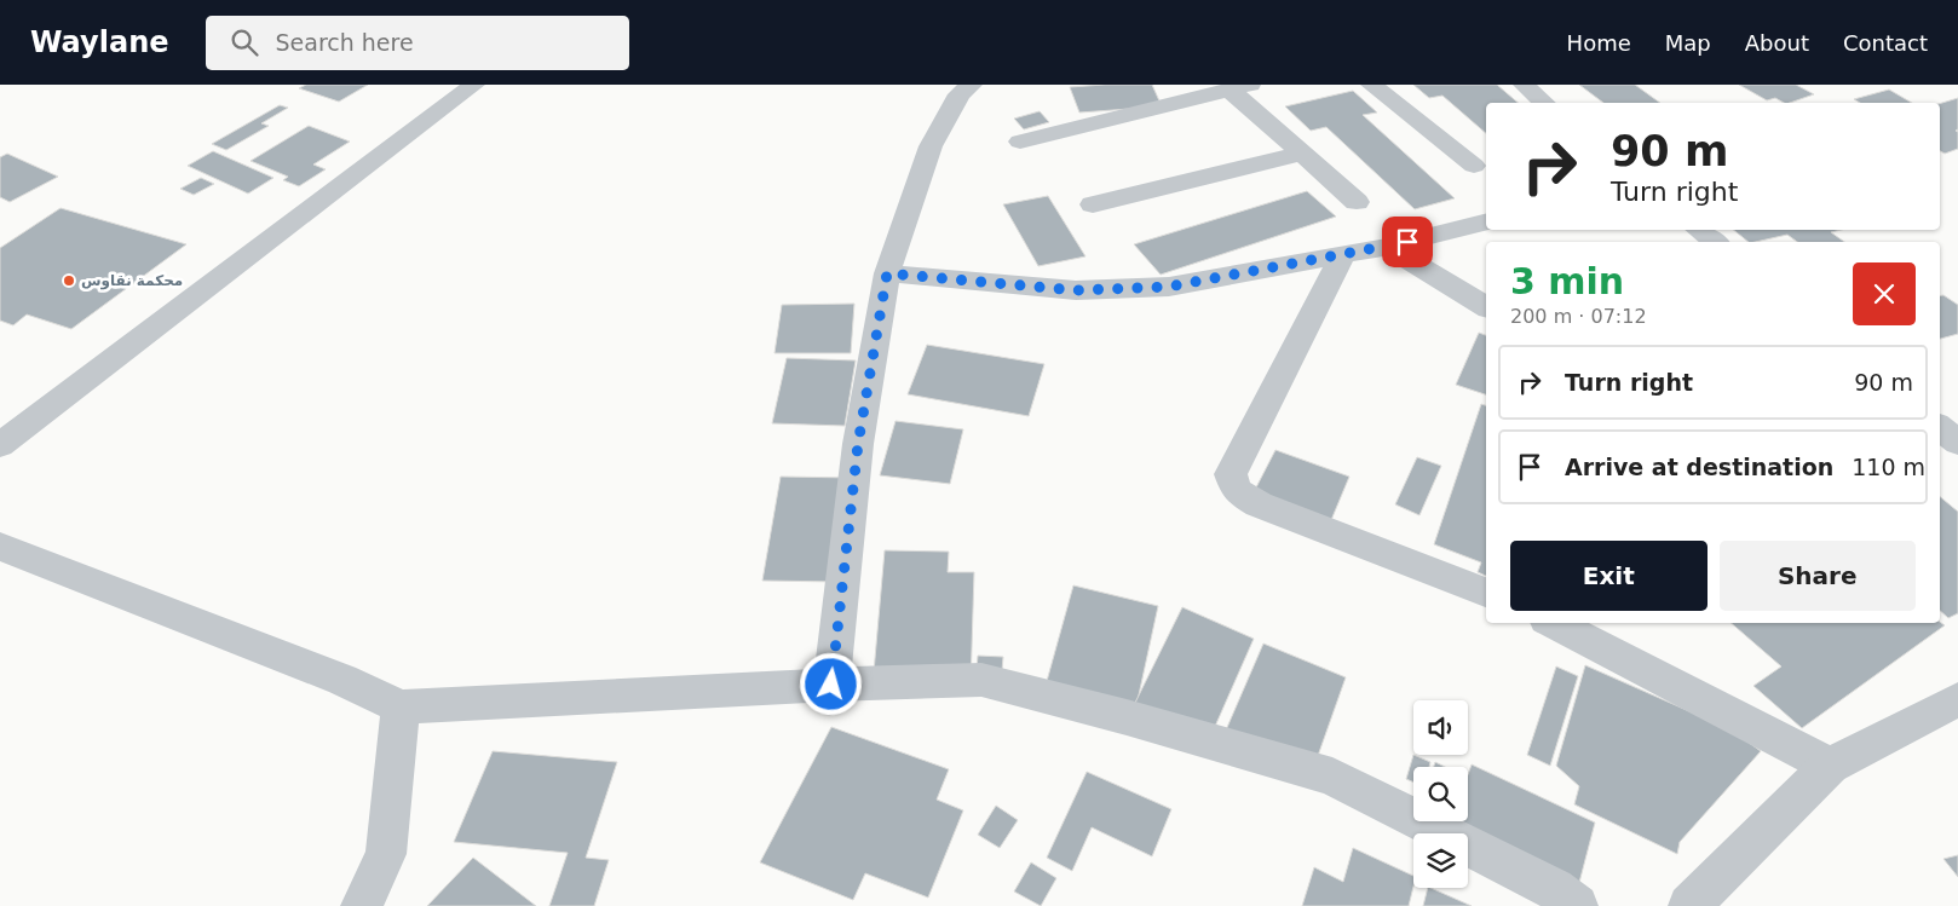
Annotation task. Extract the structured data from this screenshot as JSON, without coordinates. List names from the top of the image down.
{
  "places": ["محكمة نقاوس"],
  "page": {
    "header": "Waylane",
    "search": "Search here",
    "nav": [
      "Home",
      "Map",
      "About",
      "Contact"
    ],
    "turn": ["90 m", "Turn right"],
    "heading": ["3 min", "200 m · 07:12"],
    "list": [
      {
        "name": "Turn right",
        "value": "90 m"
      },
      {
        "name": "Arrive at destination",
        "value": "110 m"
      }
    ],
    "buttons": ["Exit", "Share"]
  }
}
